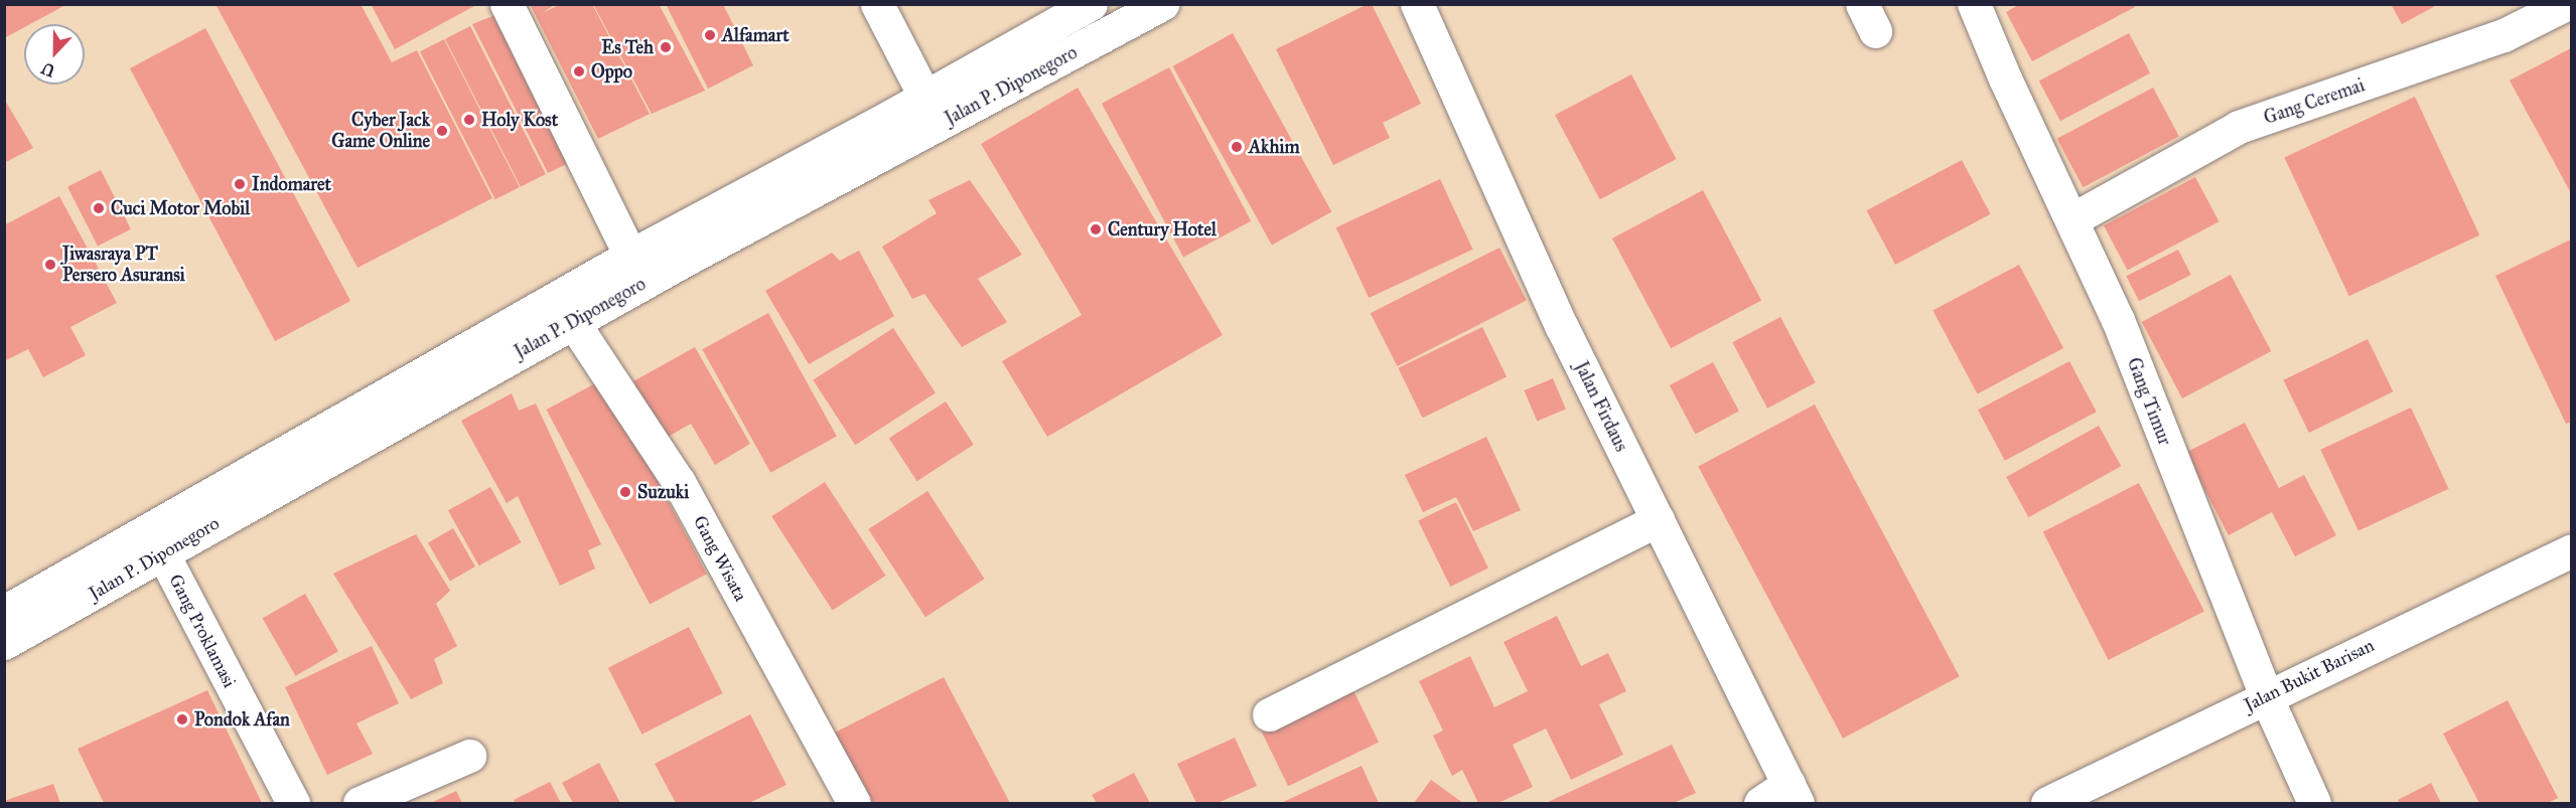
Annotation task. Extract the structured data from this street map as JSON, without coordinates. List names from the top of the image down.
{
  "streets": {
    "street": [
      "Jalan P. Diponegoro",
      "Gang Ceremai",
      "Gang Timur",
      "Jalan Firdaus",
      "Gang Wisata",
      "Gang Proklamasi",
      "Jalan Bukit Barisan"
    ]
  },
  "crossings": [
    ["Jalan P. Diponegoro", "Gang Wisata"],
    ["Jalan P. Diponegoro", "Gang Proklamasi"],
    ["Gang Ceremai", "Gang Timur"],
    ["Gang Timur", "Jalan Bukit Barisan"]
  ],
  "places": [
    "Alfamart",
    "Es Teh",
    "Oppo",
    "Holy Kost",
    "Cyber Jack Game Online",
    "Akhim",
    "Indomaret",
    "Cuci Motor Mobil",
    "Century Hotel",
    "Jiwasraya PT Persero Asuransi",
    "Suzuki",
    "Pondok Afan"
  ],
  "north": "bottom"
}
